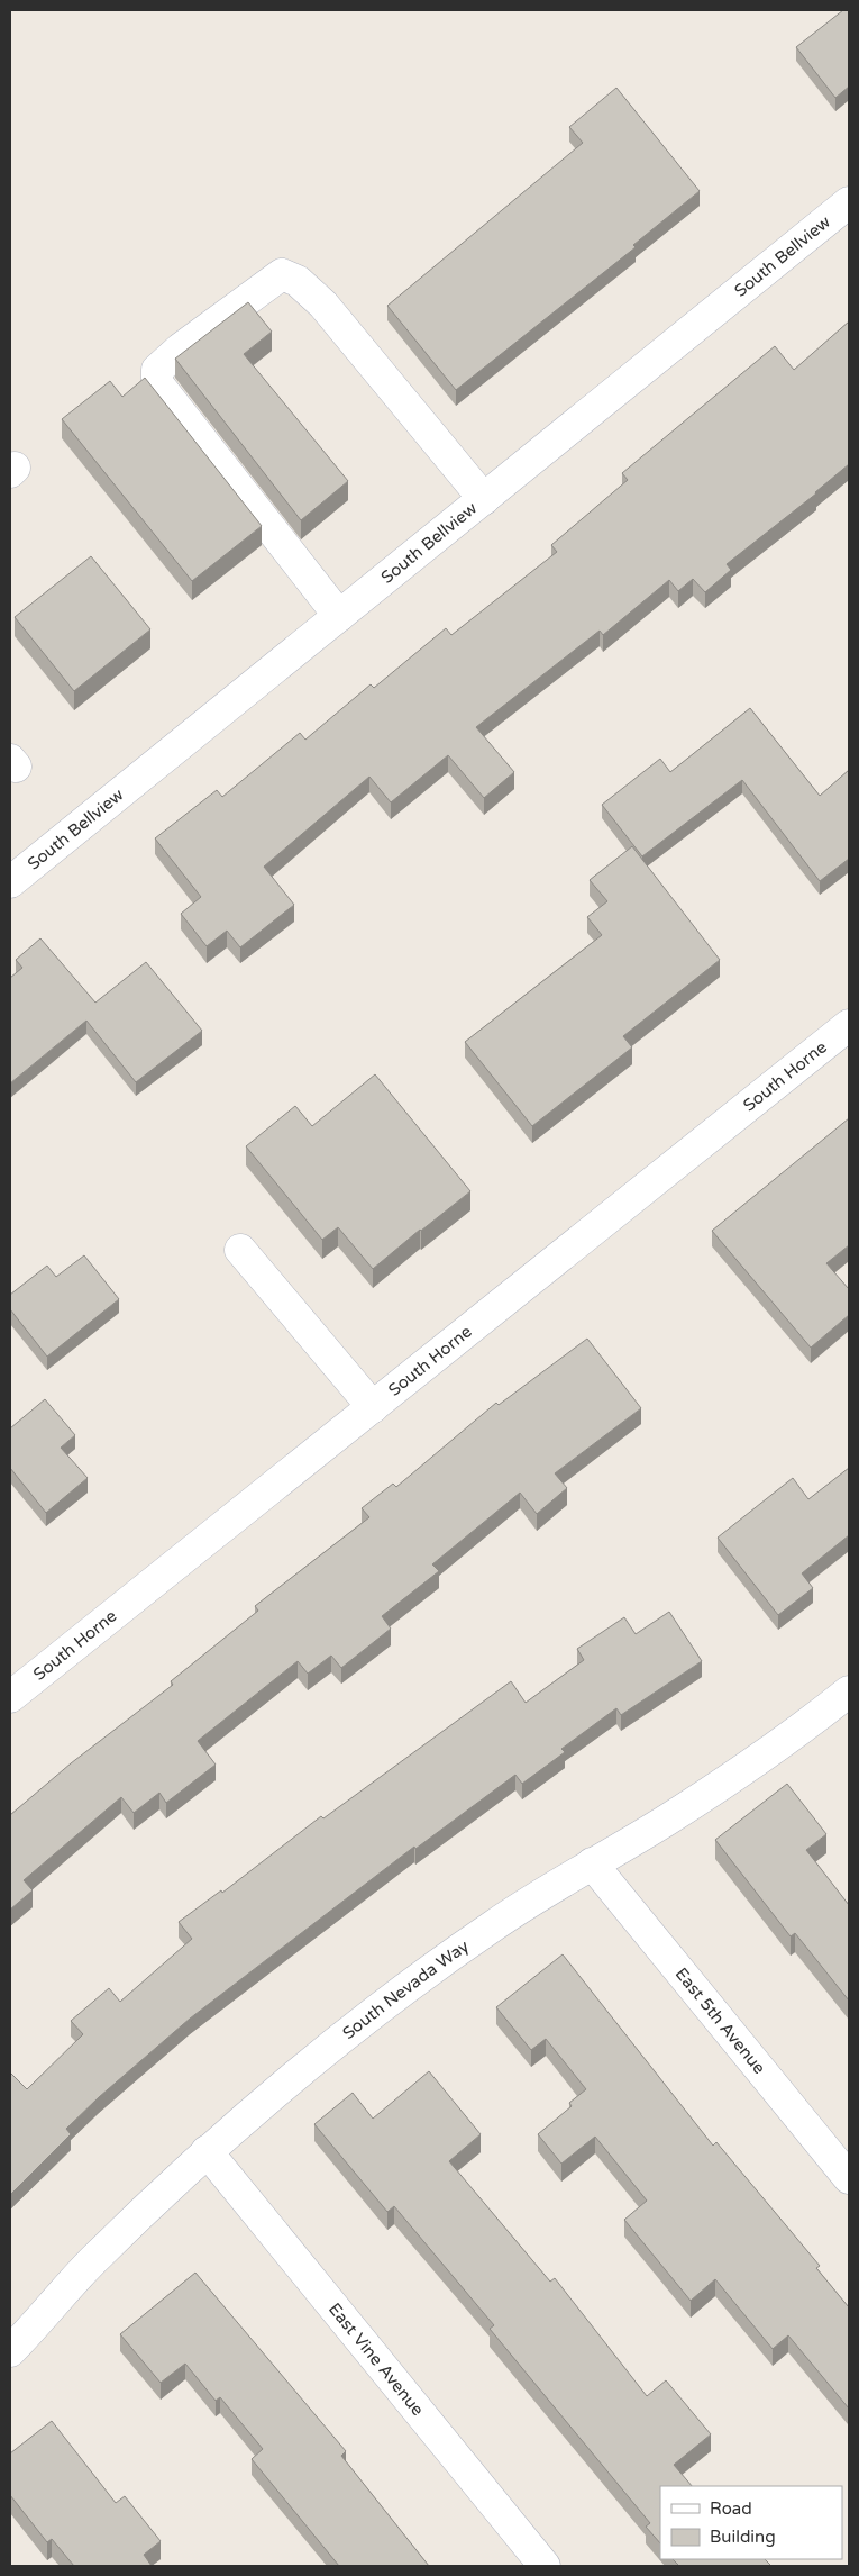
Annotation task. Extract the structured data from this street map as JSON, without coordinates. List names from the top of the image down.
{
  "streets": {
    "street": [
      "South Bellview",
      "South Horne",
      "South Nevada Way",
      "East 5th Avenue",
      "East Vine Avenue"
    ]
  },
  "crossings": [
    ["South Nevada Way", "East 5th Avenue"],
    ["South Nevada Way", "East Vine Avenue"]
  ],
  "legend": ["Road", "Building"]
}
